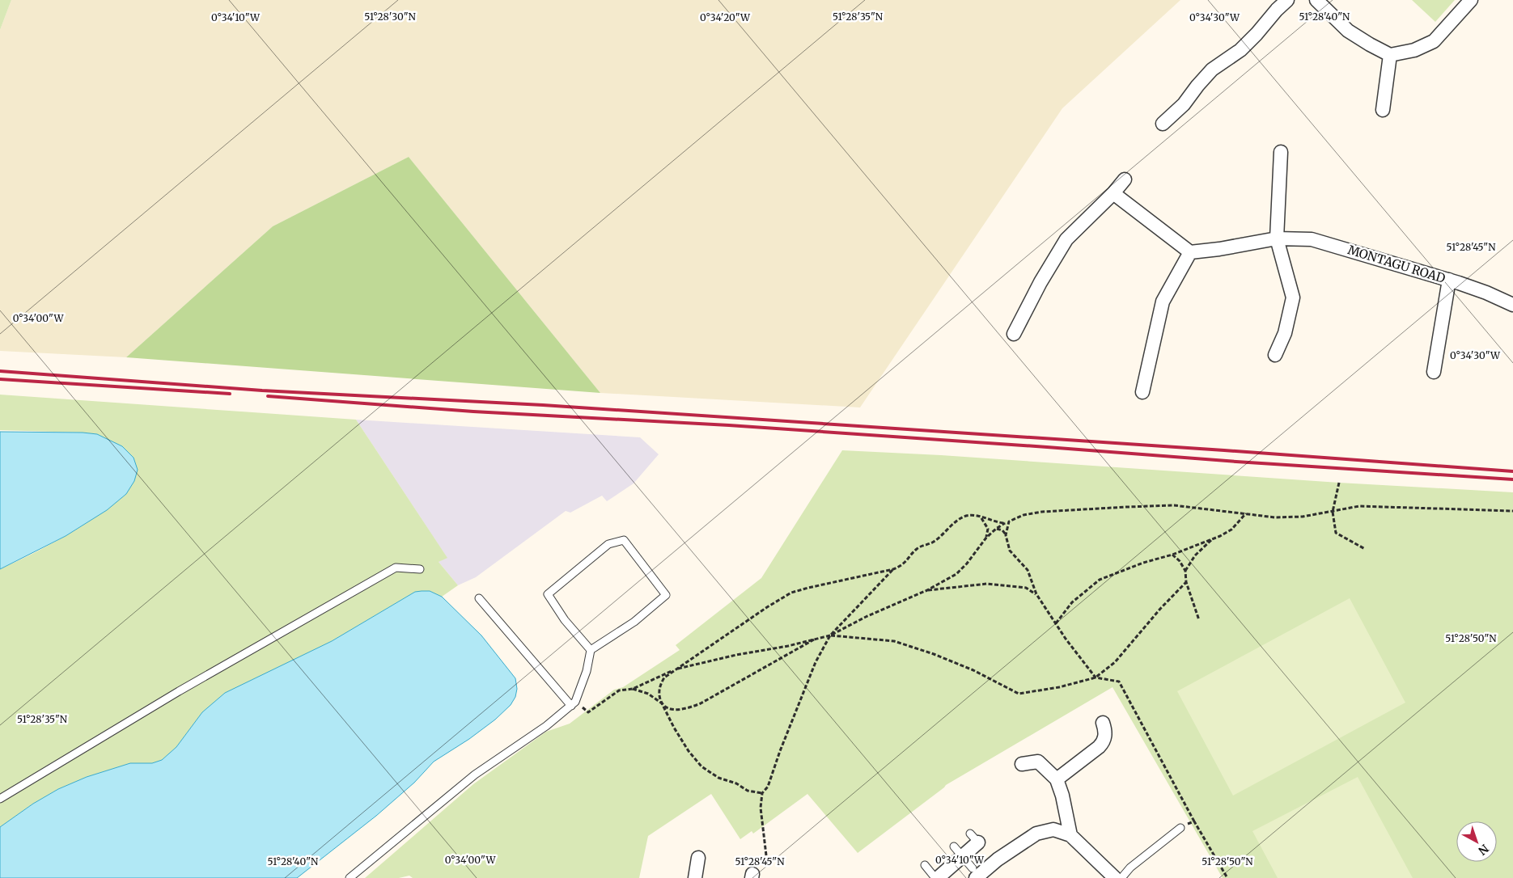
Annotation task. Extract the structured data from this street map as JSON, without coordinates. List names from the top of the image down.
{
  "streets": {
    "street": ["MONTAGU ROAD"]
  },
  "north": "bottom right",
  "coordinates": [
    "51°28'30\"N",
    "51°28'35\"N",
    "51°28'40\"N",
    "0°34'30\"W",
    "0°34'10\"W",
    "0°34'20\"W",
    "51°28'45\"N",
    "0°34'00\"W",
    "51°28'50\"N"
  ]
}
